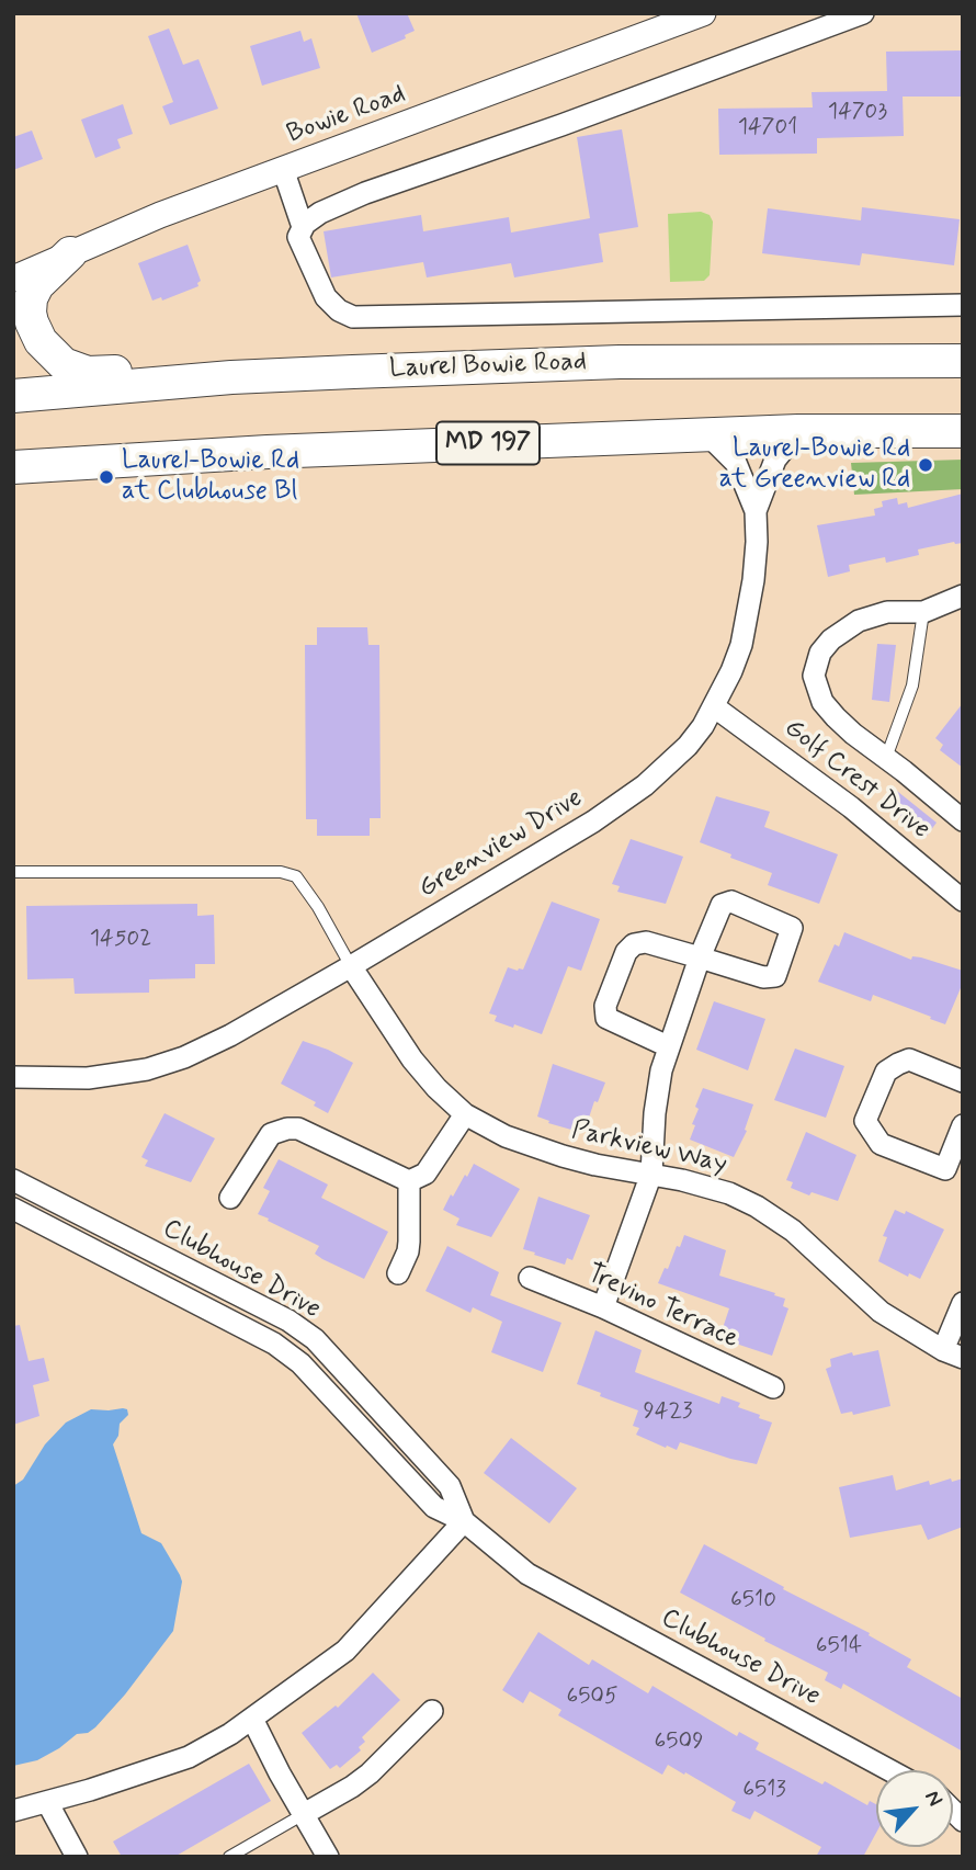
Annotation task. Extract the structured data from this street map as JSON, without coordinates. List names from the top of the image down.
{
  "streets": {
    "main road": ["Laurel Bowie Road", "MD 197"],
    "street": [
      "Bowie Road",
      "Golf Crest Drive",
      "Greenview Drive",
      "Parkview Way",
      "Clubhouse Drive",
      "Trevino Terrace"
    ]
  },
  "crossings": [
    ["MD 197", "Greenview Drive"],
    ["Golf Crest Drive", "Greenview Drive"],
    ["Greenview Drive", "Parkview Way"]
  ],
  "places": ["Laurel-Bowie Rd at Greenview Rd", "Laurel-Bowie Rd at Clubhouse Bl"],
  "house_numbers": [
    "14703",
    "14701",
    "14502",
    "9423",
    "6510",
    "6514",
    "6505",
    "6509",
    "6513"
  ],
  "north": "top right"
}
